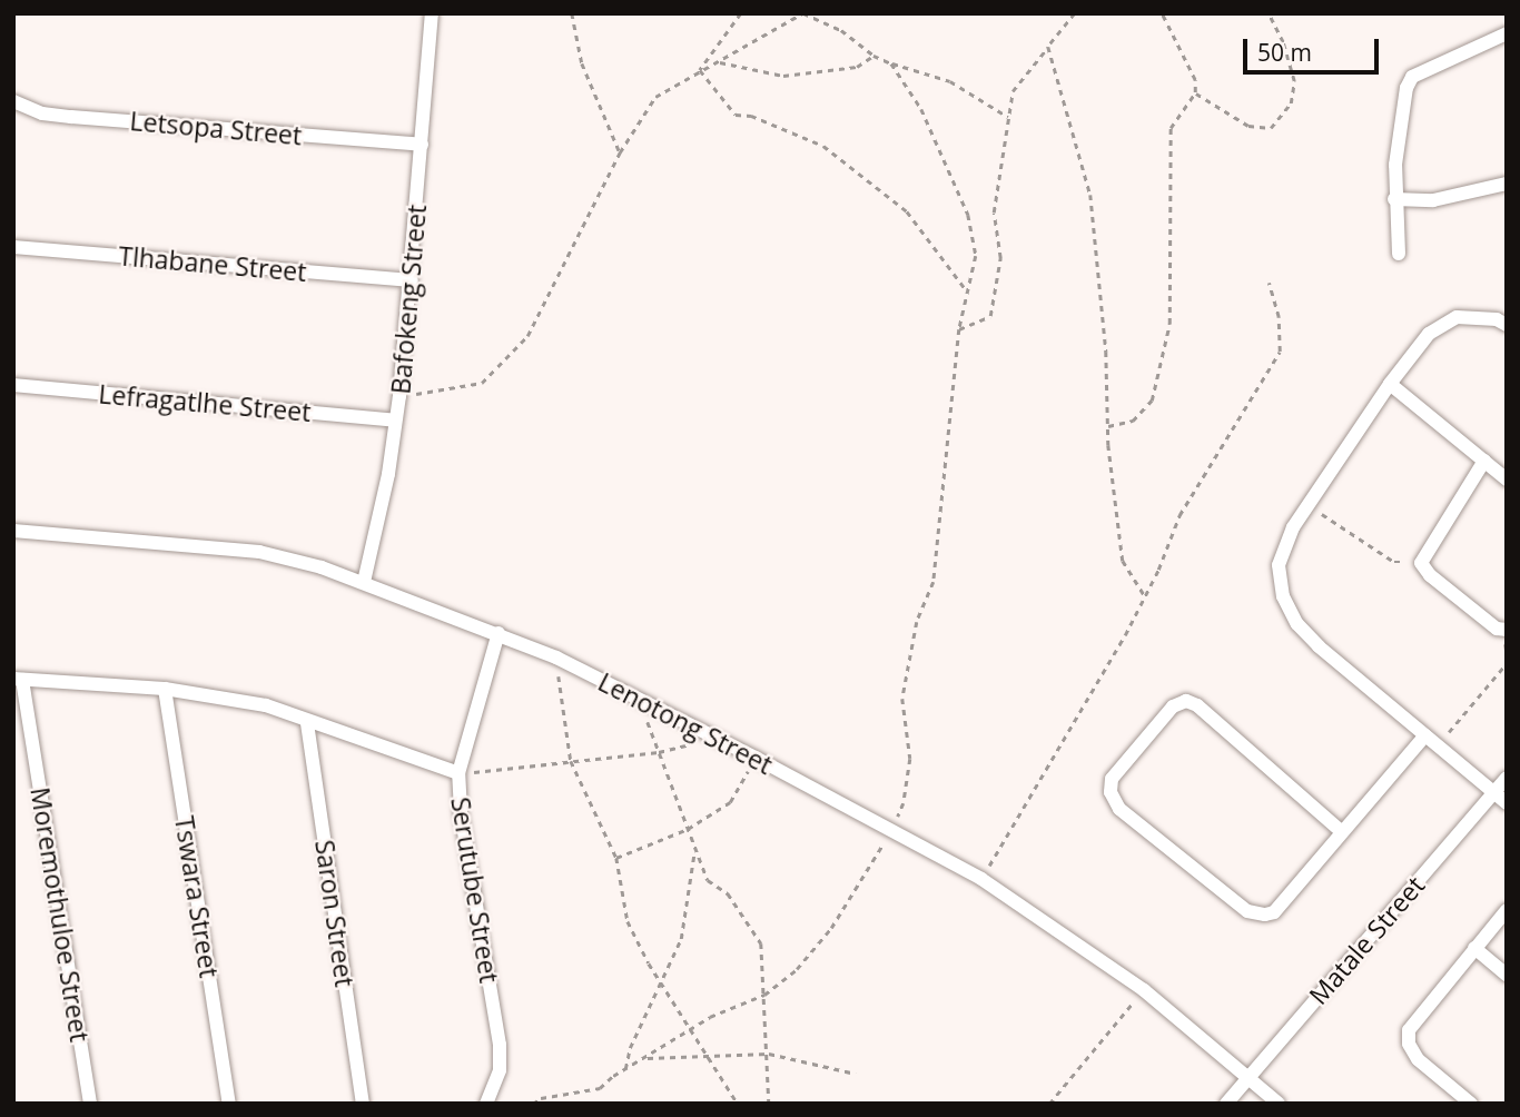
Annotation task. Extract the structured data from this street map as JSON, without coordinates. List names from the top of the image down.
{
  "streets": {
    "street": [
      "Letsopa Street",
      "Tlhabane Street",
      "Bafokeng Street",
      "Lefragatlhe Street",
      "Lenotong Street",
      "Serutube Street",
      "Tswara Street",
      "Saron Street",
      "Moremothuloe Street",
      "Matale Street"
    ]
  },
  "crossings": [
    ["Letsopa Street", "Bafokeng Street"],
    ["Tlhabane Street", "Bafokeng Street"],
    ["Bafokeng Street", "Lefragatlhe Street"],
    ["Bafokeng Street", "Lenotong Street"],
    ["Lenotong Street", "Serutube Street"],
    ["Lenotong Street", "Matale Street"]
  ],
  "scale_bar": "50 m"
}
